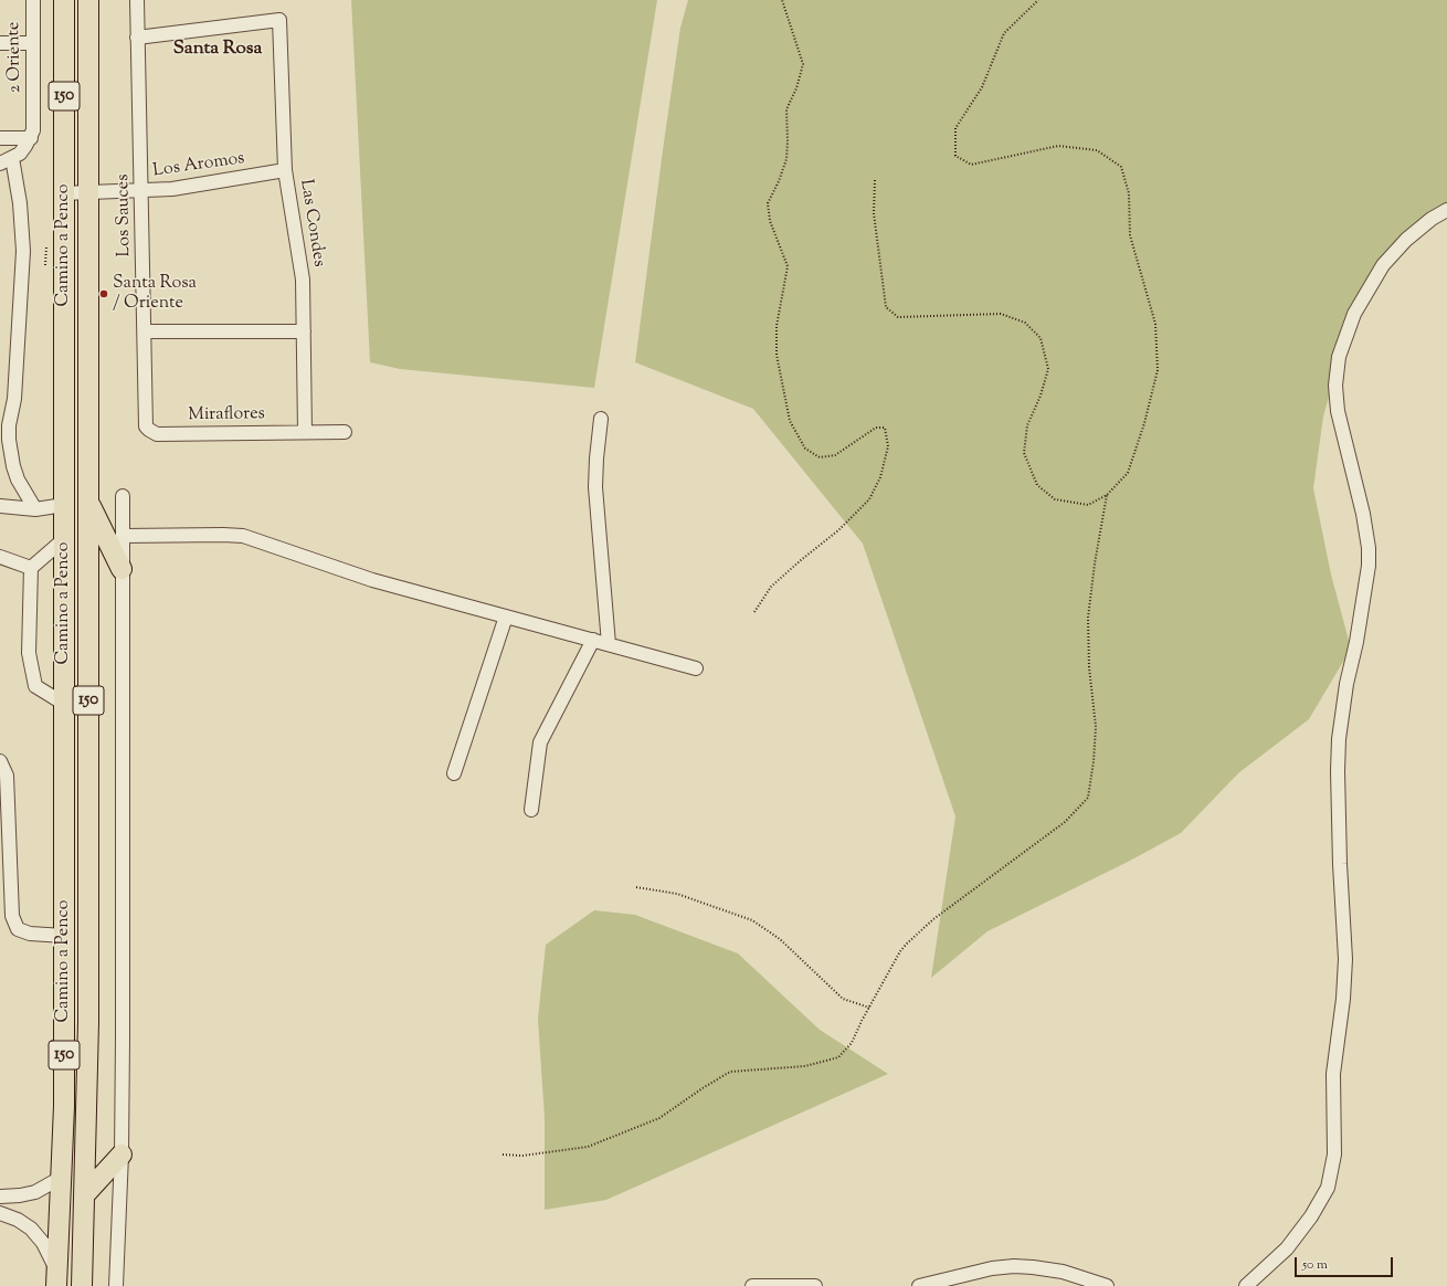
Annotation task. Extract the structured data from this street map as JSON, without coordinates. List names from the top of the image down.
{
  "streets": {
    "highway": ["150", "Camino a Penco"],
    "street": [
      "2 Oriente",
      "Los Aromos",
      "Los Sauces",
      "Las Condes",
      "Miraflores"
    ]
  },
  "crossings": [
    ["Los Aromos", "Los Sauces"],
    ["Los Aromos", "Las Condes"],
    ["Los Aromos", "Camino a Penco"],
    ["Los Sauces", "Las Condes"],
    ["Los Sauces", "Miraflores"],
    ["Las Condes", "Miraflores"]
  ],
  "districts": ["Santa Rosa"],
  "places": ["Santa Rosa / Oriente"],
  "scale_bar": "50 m"
}
